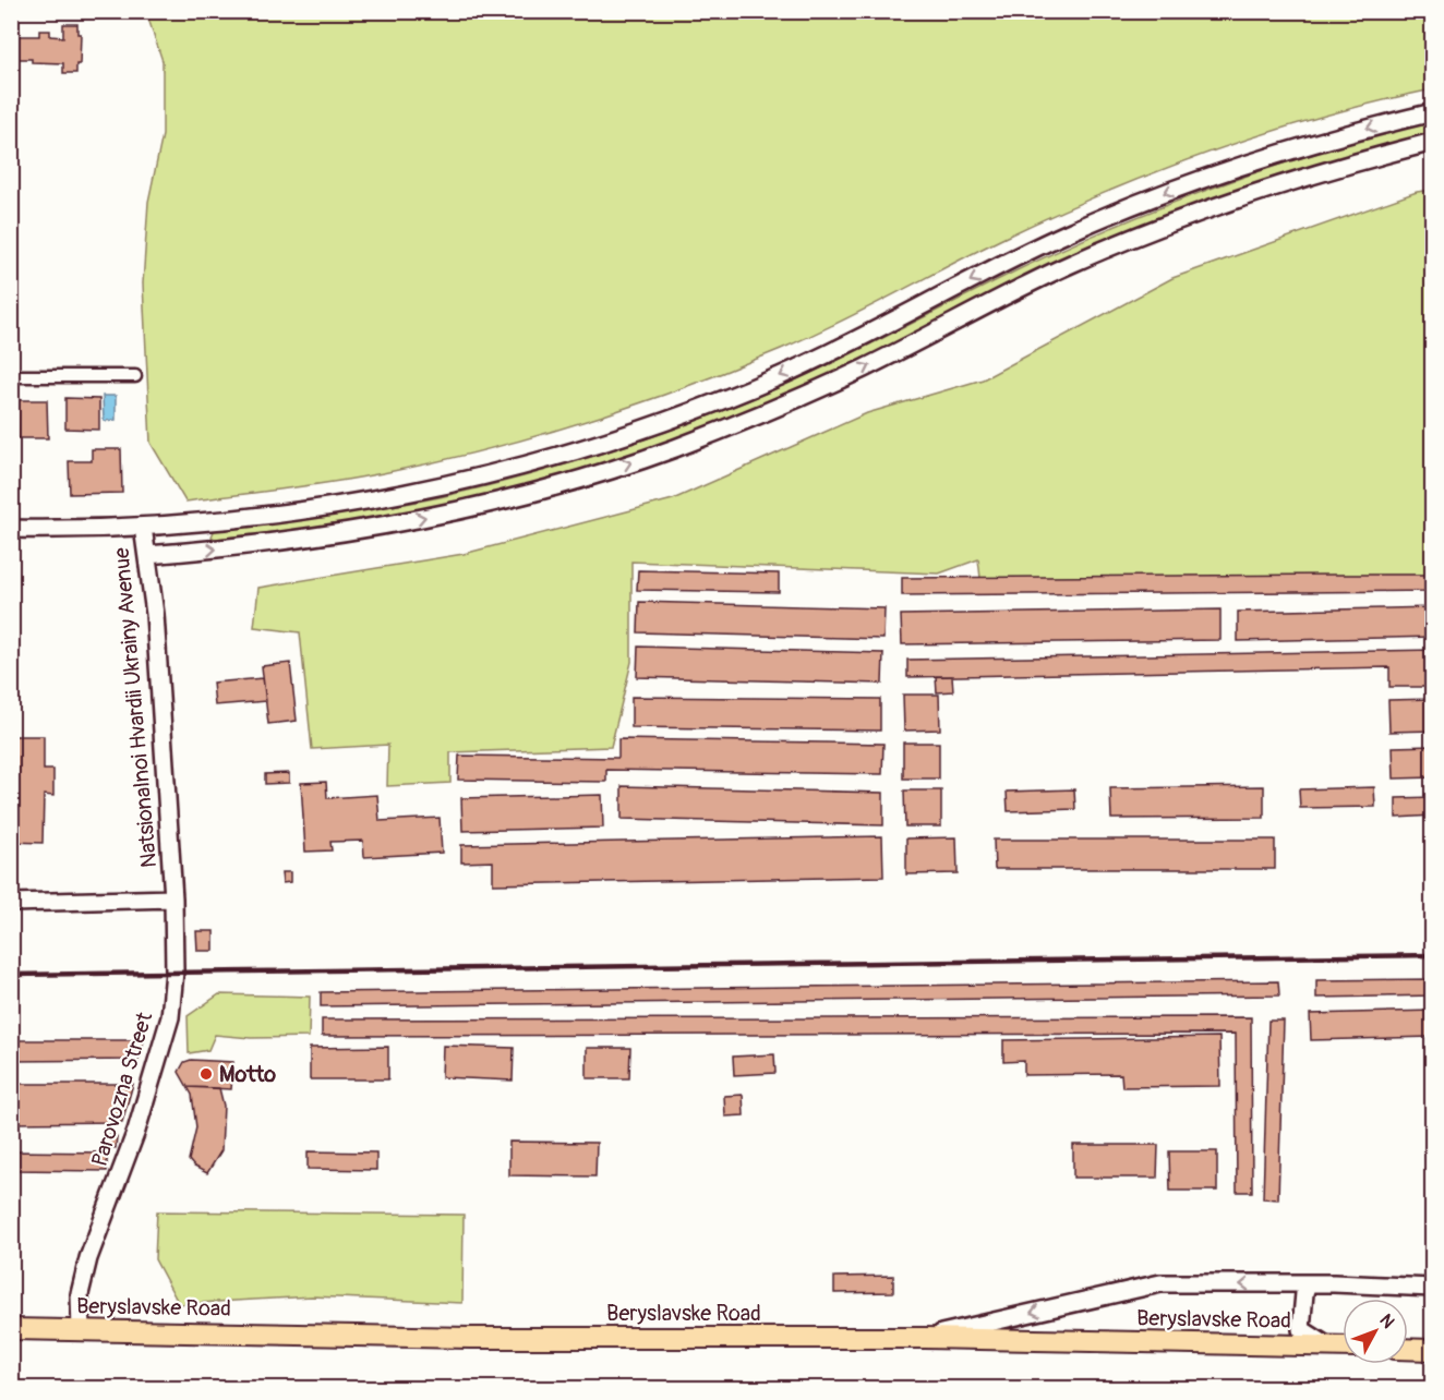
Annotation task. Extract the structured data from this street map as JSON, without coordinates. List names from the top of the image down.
{
  "streets": {
    "main road": ["Beryslavske Road"],
    "street": ["Natsionalnoi Hvardii Ukrainy Avenue", "Parovozna Street"]
  },
  "crossings": [
    ["Natsionalnoi Hvardii Ukrainy Avenue", "Parovozna Street"],
    ["Parovozna Street", "Beryslavske Road"]
  ],
  "places": ["Motto"],
  "north": "top right"
}
